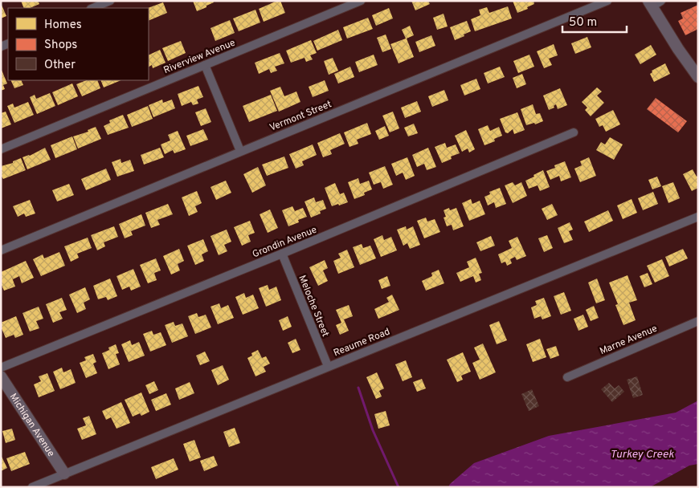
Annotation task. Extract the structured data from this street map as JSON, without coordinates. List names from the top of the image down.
{
  "streets": {
    "street": [
      "Riverview Avenue",
      "Vermont Street",
      "Grondin Avenue",
      "Meloche Street",
      "Marne Avenue",
      "Reaume Road",
      "Michigan Avenue"
    ]
  },
  "crossings": [
    ["Grondin Avenue", "Meloche Street"],
    ["Meloche Street", "Reaume Road"],
    ["Reaume Road", "Michigan Avenue"]
  ],
  "water": ["Turkey Creek"],
  "legend": ["Homes", "Shops", "Other"],
  "scale_bar": "50 m"
}
